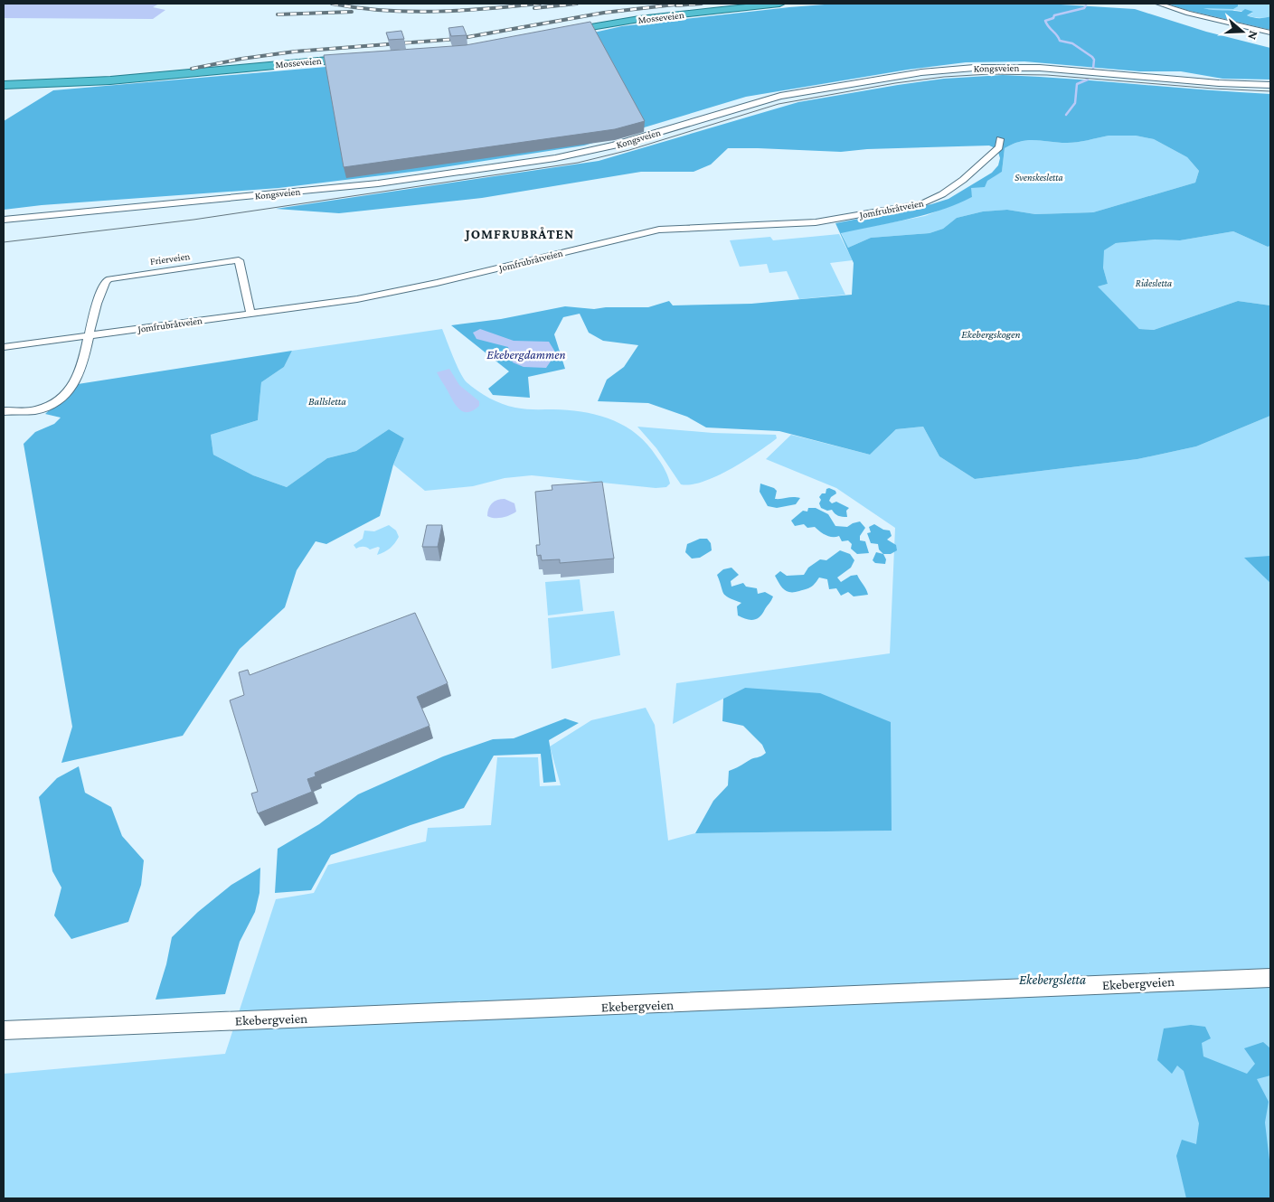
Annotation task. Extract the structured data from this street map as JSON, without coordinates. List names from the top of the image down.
{
  "streets": {
    "highway": ["Mosseveien"],
    "main road": ["Kongsveien"],
    "street": ["Jomfrubråtveien", "Frierveien", "Ekebergveien"]
  },
  "crossings": [
    ["Jomfrubråtveien", "Frierveien"]
  ],
  "districts": ["JOMFRUBRÅTEN"],
  "water": ["Ekebergdammen"],
  "parks": [
    "Svenskesletta",
    "Ridesletta",
    "Ekebergskogen",
    "Ballsletta",
    "Ekebergsletta"
  ],
  "north": "right"
}
